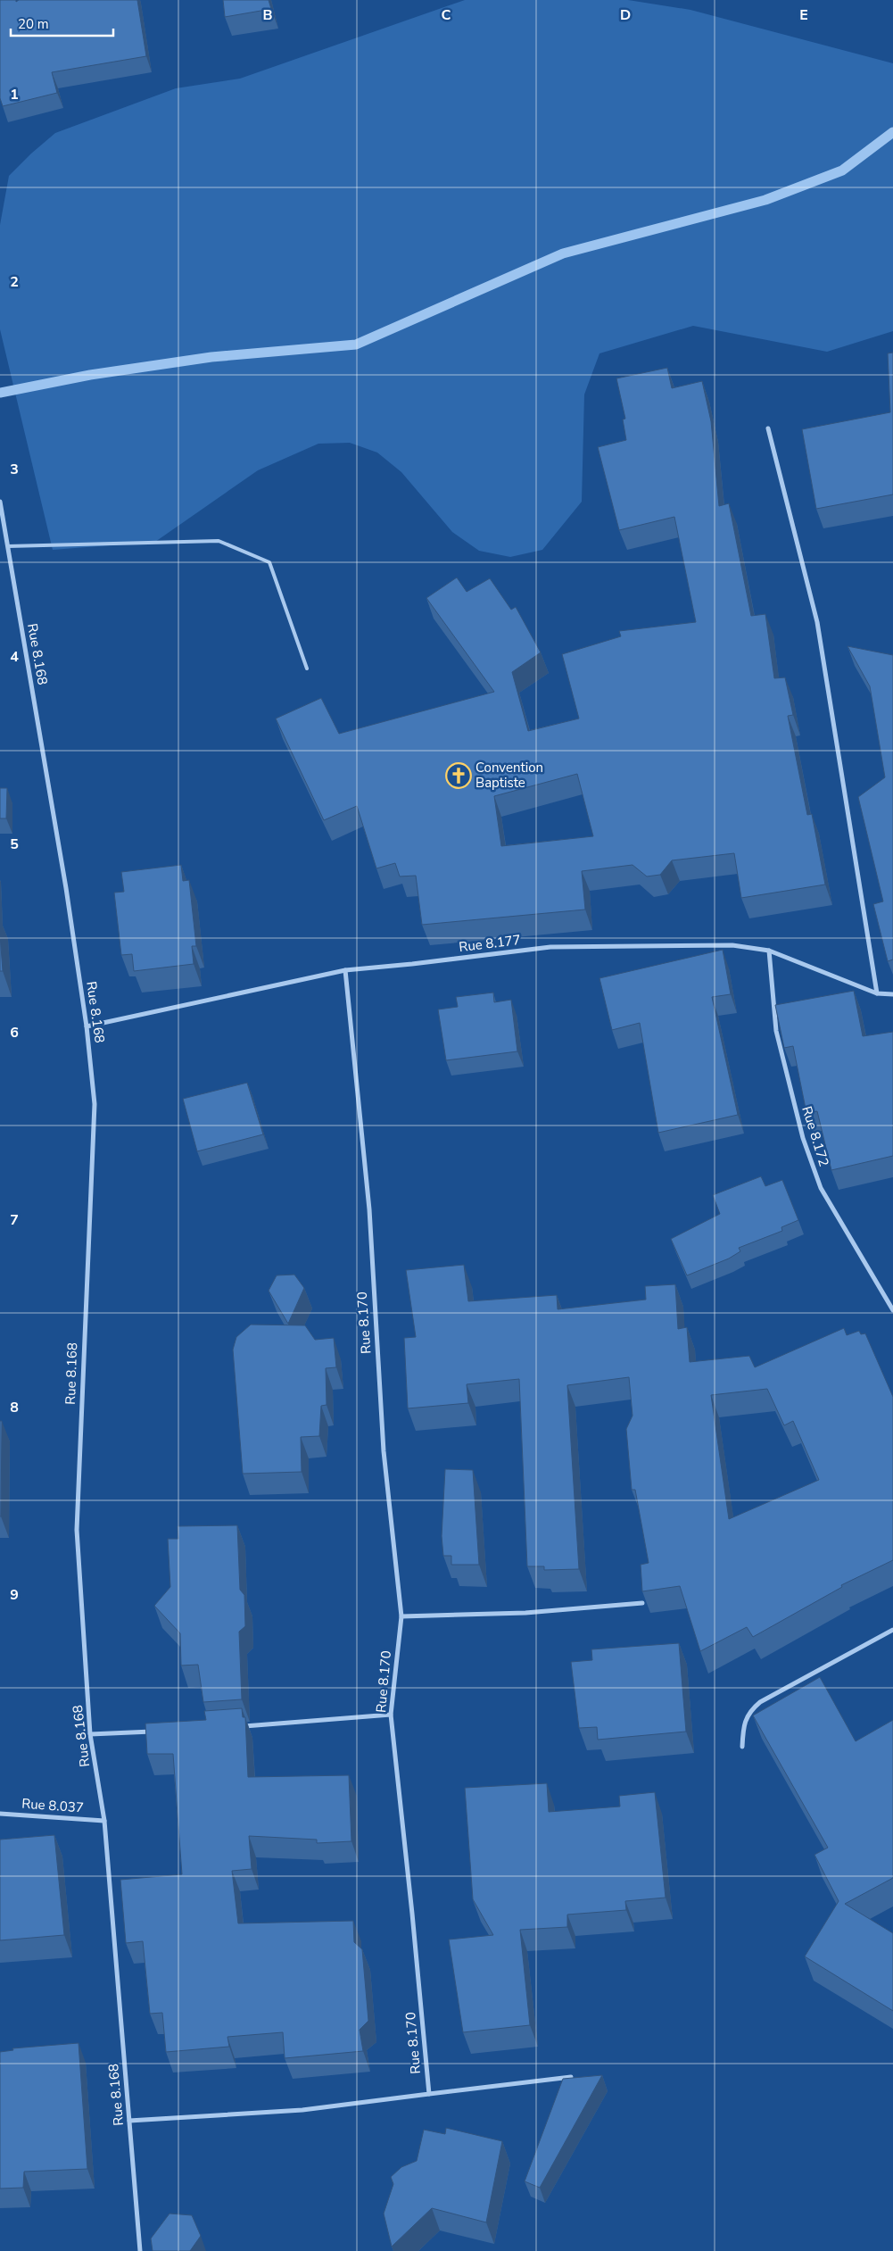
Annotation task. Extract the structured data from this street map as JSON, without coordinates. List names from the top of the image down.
{
  "streets": {
    "street": [
      "Rue 8.168",
      "Rue 8.177",
      "Rue 8.172",
      "Rue 8.170",
      "Rue 8.037"
    ]
  },
  "crossings": [
    ["Rue 8.168", "Rue 8.177"],
    ["Rue 8.168", "Rue 8.037"],
    ["Rue 8.177", "Rue 8.172"],
    ["Rue 8.177", "Rue 8.170"]
  ],
  "places": {
    "church": ["Convention Baptiste"]
  },
  "scale_bar": "20 m",
  "grid": {
    "columns": [
      "B",
      "C",
      "D",
      "E"
    ],
    "rows": [
      "1",
      "2",
      "3",
      "4",
      "5",
      "6",
      "7",
      "8",
      "9"
    ]
  }
}
